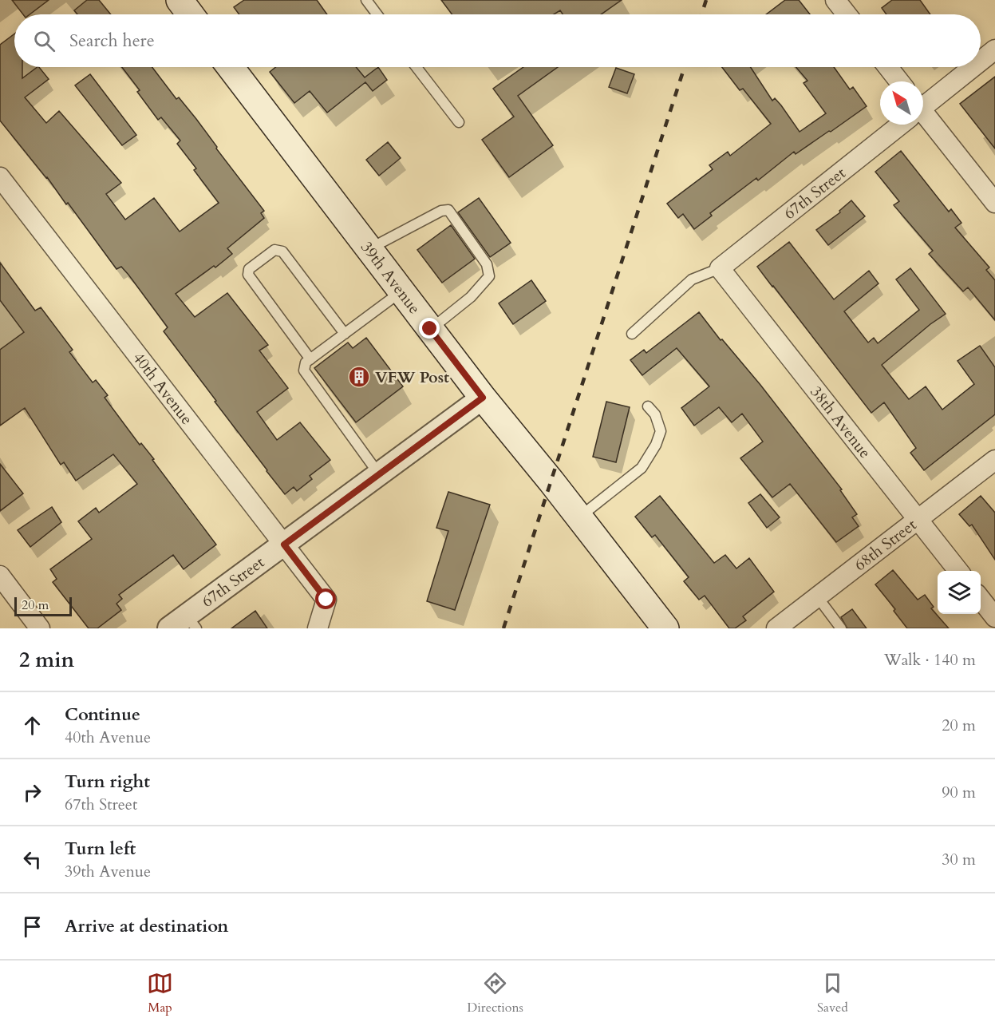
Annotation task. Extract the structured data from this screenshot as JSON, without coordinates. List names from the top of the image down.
{
  "streets": {
    "main road": ["39th Avenue"],
    "street": [
      "67th Street",
      "40th Avenue",
      "38th Avenue",
      "68th Street"
    ]
  },
  "crossings": [
    ["67th Street", "39th Avenue"],
    ["67th Street", "40th Avenue"],
    ["67th Street", "38th Avenue"],
    ["38th Avenue", "68th Street"]
  ],
  "places": {
    "building": ["VFW Post"]
  },
  "scale_bar": "20 m",
  "north": "top left",
  "page": {
    "search": "Search here",
    "scale": "20 m",
    "heading": ["2 min", "Walk · 140 m"],
    "list": [
      ["Continue", "40th Avenue", "20 m"],
      ["Turn right", "67th Street", "90 m"],
      ["Turn left", "39th Avenue", "30 m"],
      "Arrive at destination"
    ],
    "nav": ["Map", "Directions", "Saved"]
  }
}
